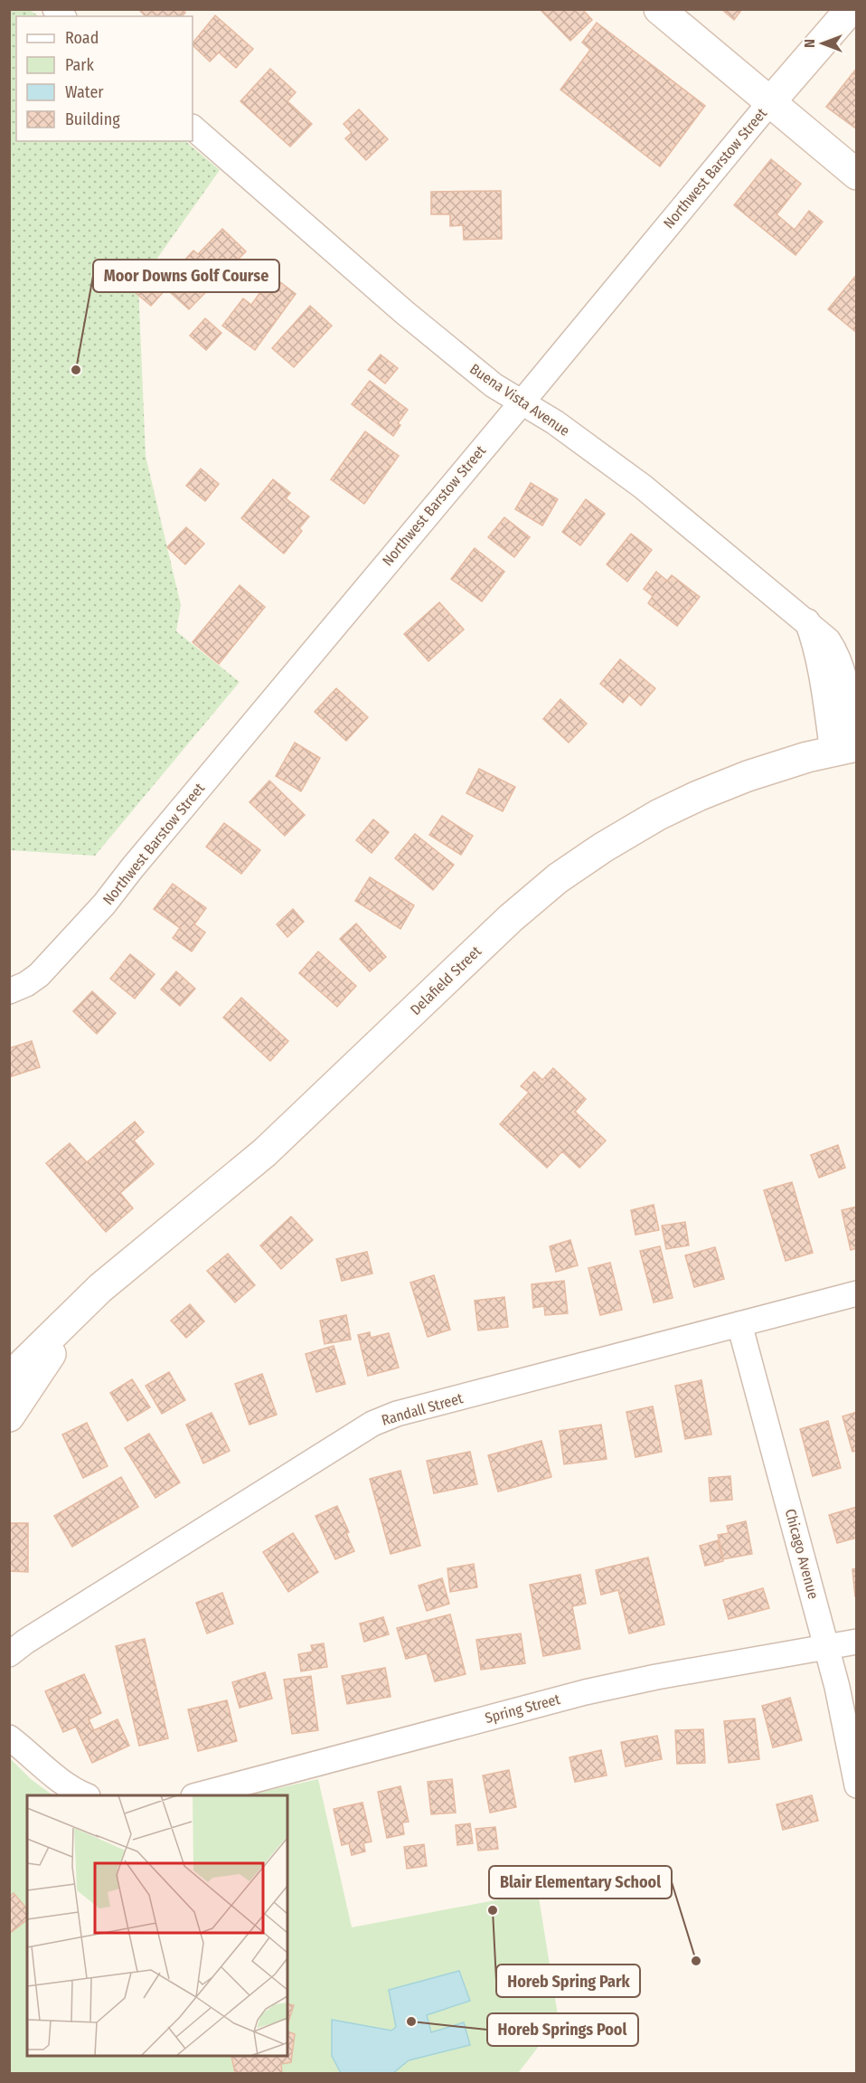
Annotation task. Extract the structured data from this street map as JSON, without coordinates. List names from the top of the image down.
{
  "streets": {
    "main road": ["Northwest Barstow Street", "Delafield Street"],
    "street": [
      "Buena Vista Avenue",
      "Randall Street",
      "Chicago Avenue",
      "Spring Street"
    ]
  },
  "crossings": [
    ["Northwest Barstow Street", "Buena Vista Avenue"],
    ["Buena Vista Avenue", "Delafield Street"],
    ["Randall Street", "Chicago Avenue"],
    ["Chicago Avenue", "Spring Street"]
  ],
  "places": [
    "Moor Downs Golf Course",
    "Horeb Spring Park",
    "Blair Elementary School",
    "Horeb Springs Pool"
  ],
  "legend": [
    "Road",
    "Park",
    "Water",
    "Building"
  ],
  "north": "left"
}
